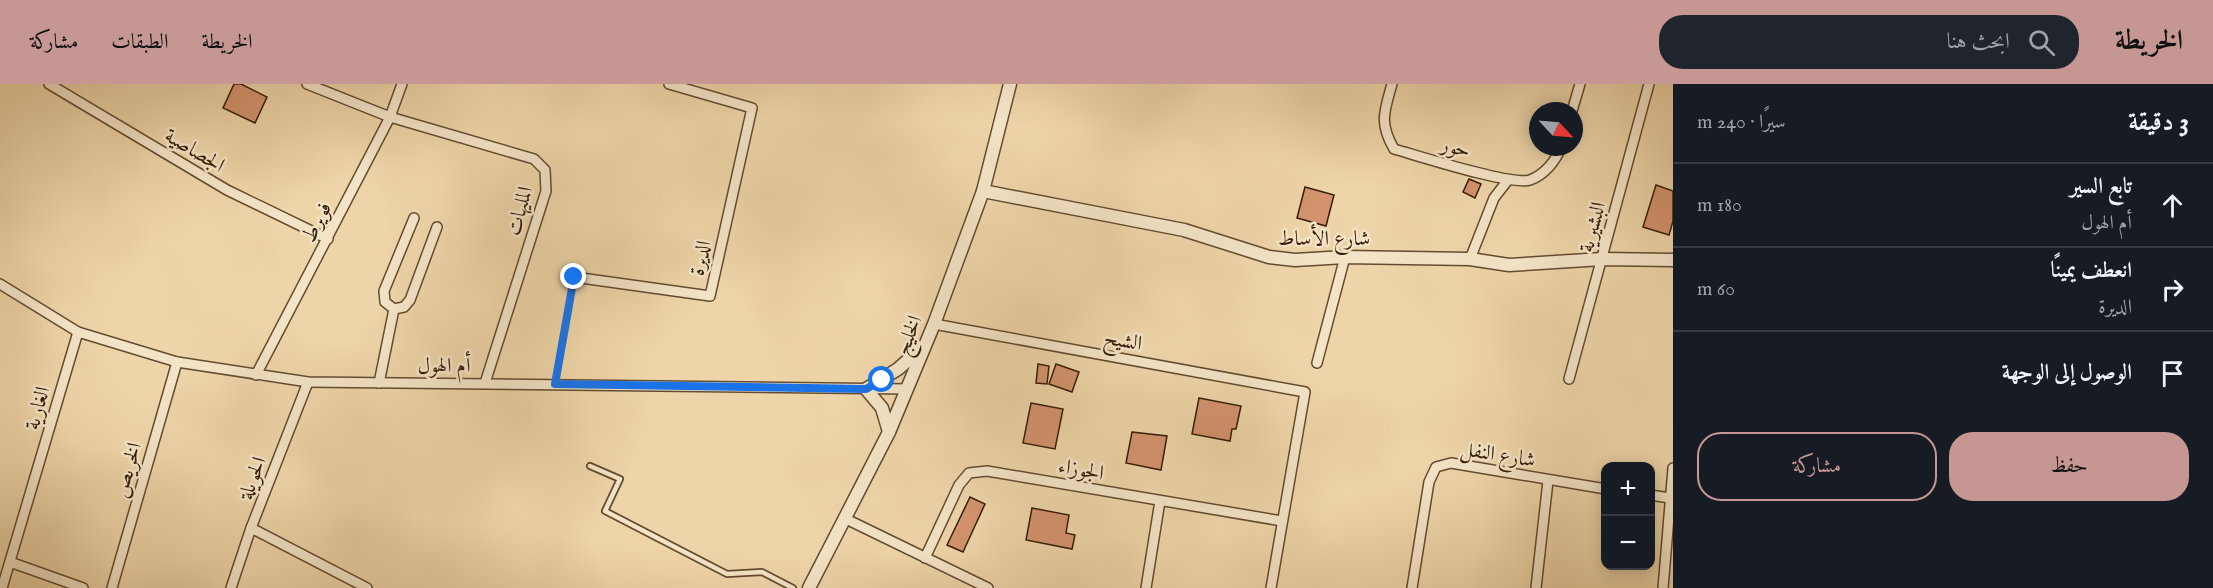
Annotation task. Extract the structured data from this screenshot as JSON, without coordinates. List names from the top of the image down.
{
  "streets": {
    "street": [
      "حور",
      "الجصاصية",
      "المليهات",
      "فويرط",
      "البشيرية",
      "شارع الأساط",
      "الديرة",
      "الخليج",
      "الشيح",
      "أم الهول",
      "الغارية",
      "شارع النفل",
      "الجوزاء",
      "الخريص",
      "الحويلة"
    ]
  },
  "crossings": [
    ["الجصاصية", "فويرط"],
    ["المليهات", "فويرط"],
    ["المليهات", "أم الهول"],
    ["فويرط", "أم الهول"],
    ["البشيرية", "شارع الأساط"],
    ["شارع الأساط", "الخليج"],
    ["الخليج", "الشيح"],
    ["الخليج", "أم الهول"],
    ["الشيح", "الجوزاء"],
    ["أم الهول", "الغارية"],
    ["أم الهول", "الخريص"],
    ["أم الهول", "الحويلة"]
  ],
  "north": "bottom right",
  "page": {
    "header": "الخريطة",
    "search": "ابحث هنا",
    "nav": ["الخريطة", "الطبقات", "مشاركة"],
    "heading": ["3 دقيقة", "سيرًا · 240 m"],
    "list": [
      ["تابع السير", "أم الهول", "180 m"],
      ["انعطف يمينًا", "الديرة", "60 m"],
      "الوصول إلى الوجهة"
    ],
    "buttons": ["حفظ", "مشاركة"],
    "map_buttons": ["+", "−"]
  }
}
